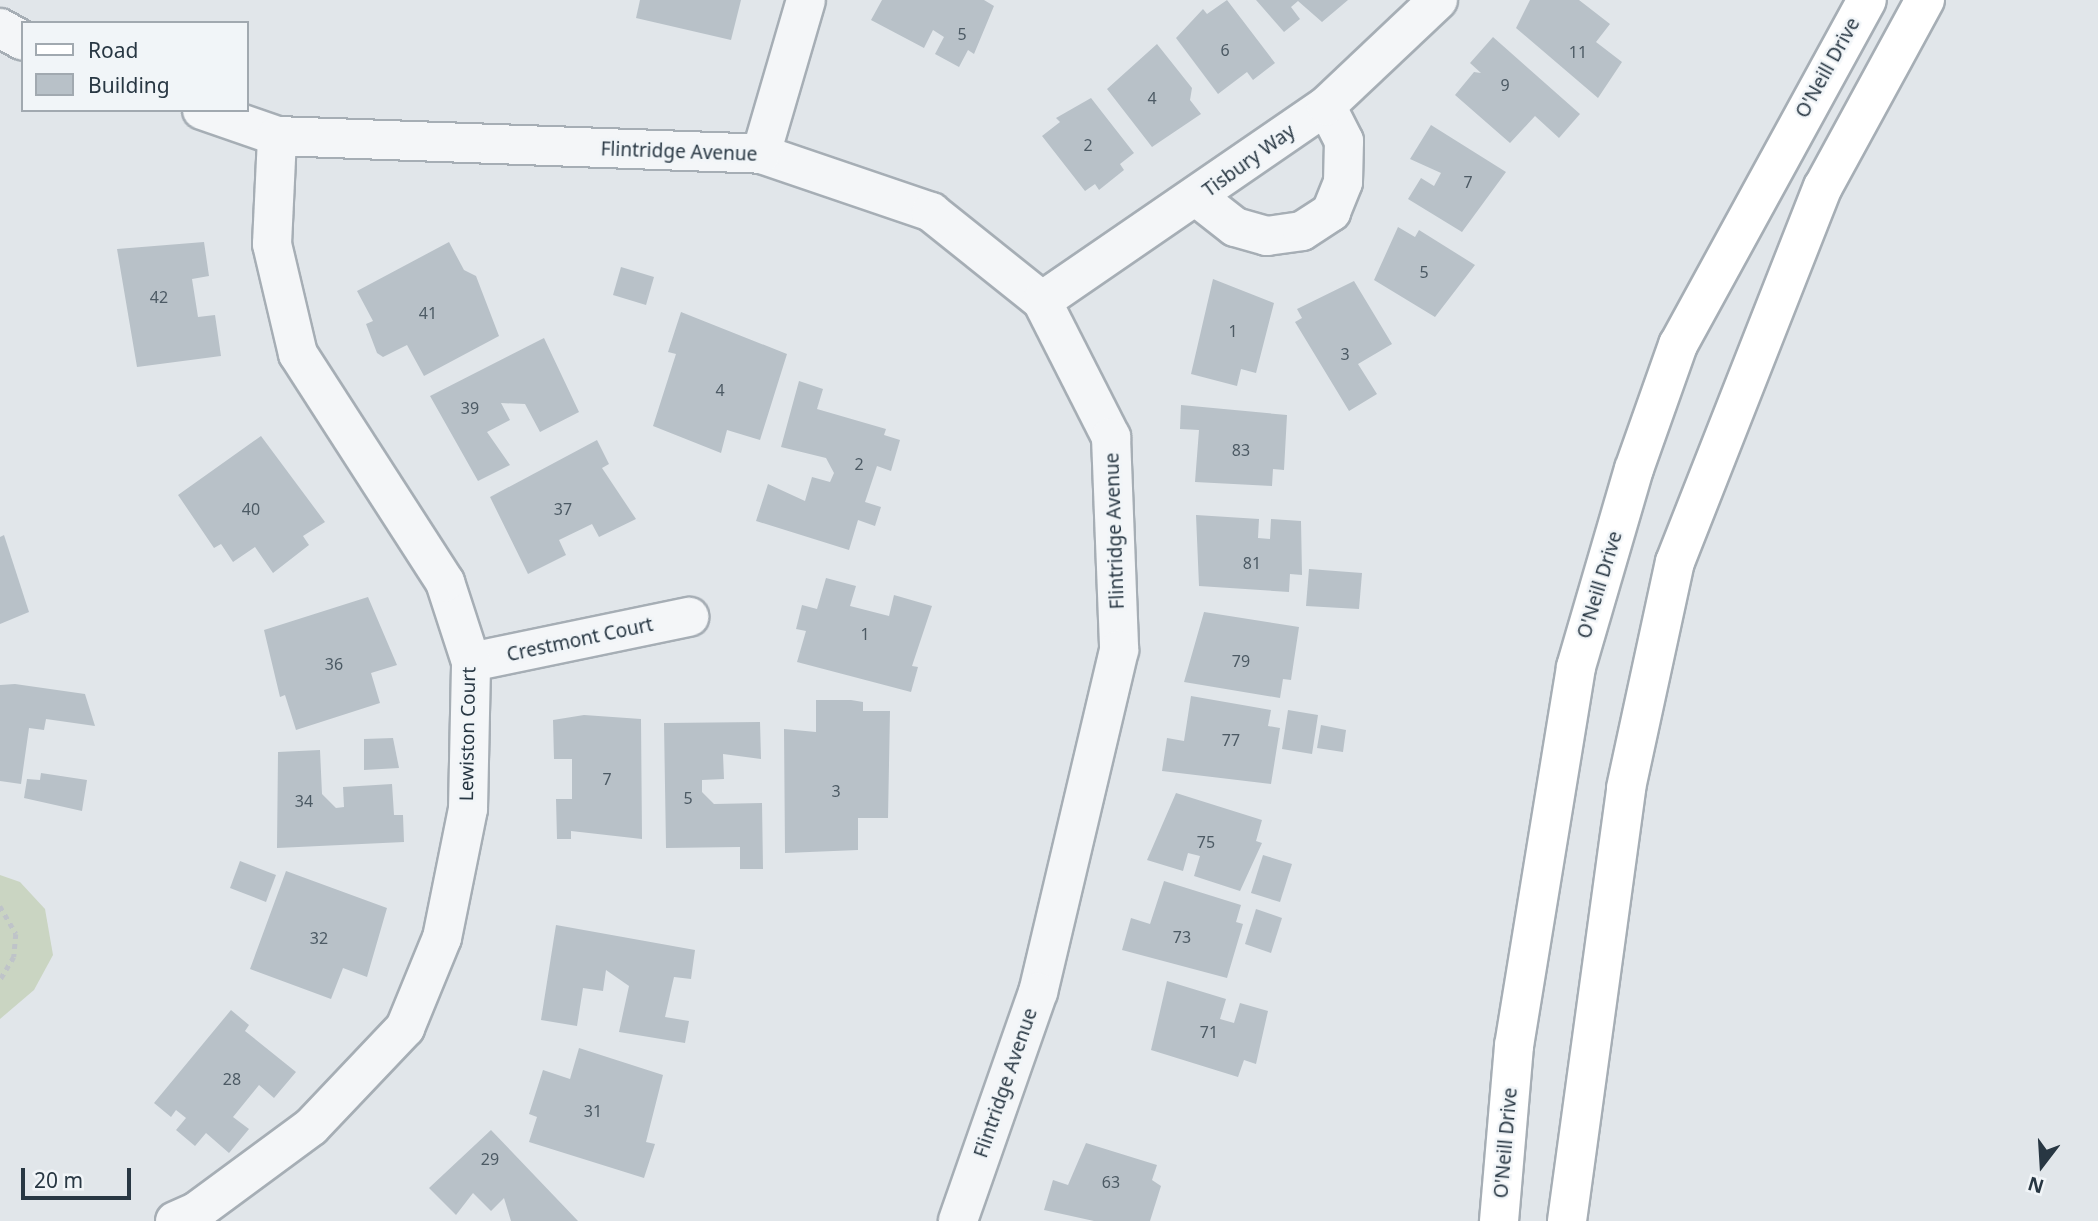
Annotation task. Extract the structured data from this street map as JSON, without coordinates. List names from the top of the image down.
{
  "streets": {
    "main road": ["O'Neill Drive"],
    "street": [
      "Flintridge Avenue",
      "Tisbury Way",
      "Crestmont Court",
      "Lewiston Court"
    ]
  },
  "crossings": [
    ["Flintridge Avenue", "Tisbury Way"],
    ["Flintridge Avenue", "Lewiston Court"],
    ["Crestmont Court", "Lewiston Court"]
  ],
  "house_numbers": [
    "5",
    "6",
    "11",
    "9",
    "4",
    "2",
    "7",
    "5",
    "42",
    "41",
    "1",
    "3",
    "4",
    "39",
    "83",
    "2",
    "40",
    "37",
    "81",
    "1",
    "79",
    "36",
    "77",
    "7",
    "3",
    "5",
    "34",
    "75",
    "73",
    "32",
    "71",
    "28",
    "31",
    "29",
    "63"
  ],
  "legend": ["Road", "Building"],
  "scale_bar": "20 m",
  "north": "bottom"
}
